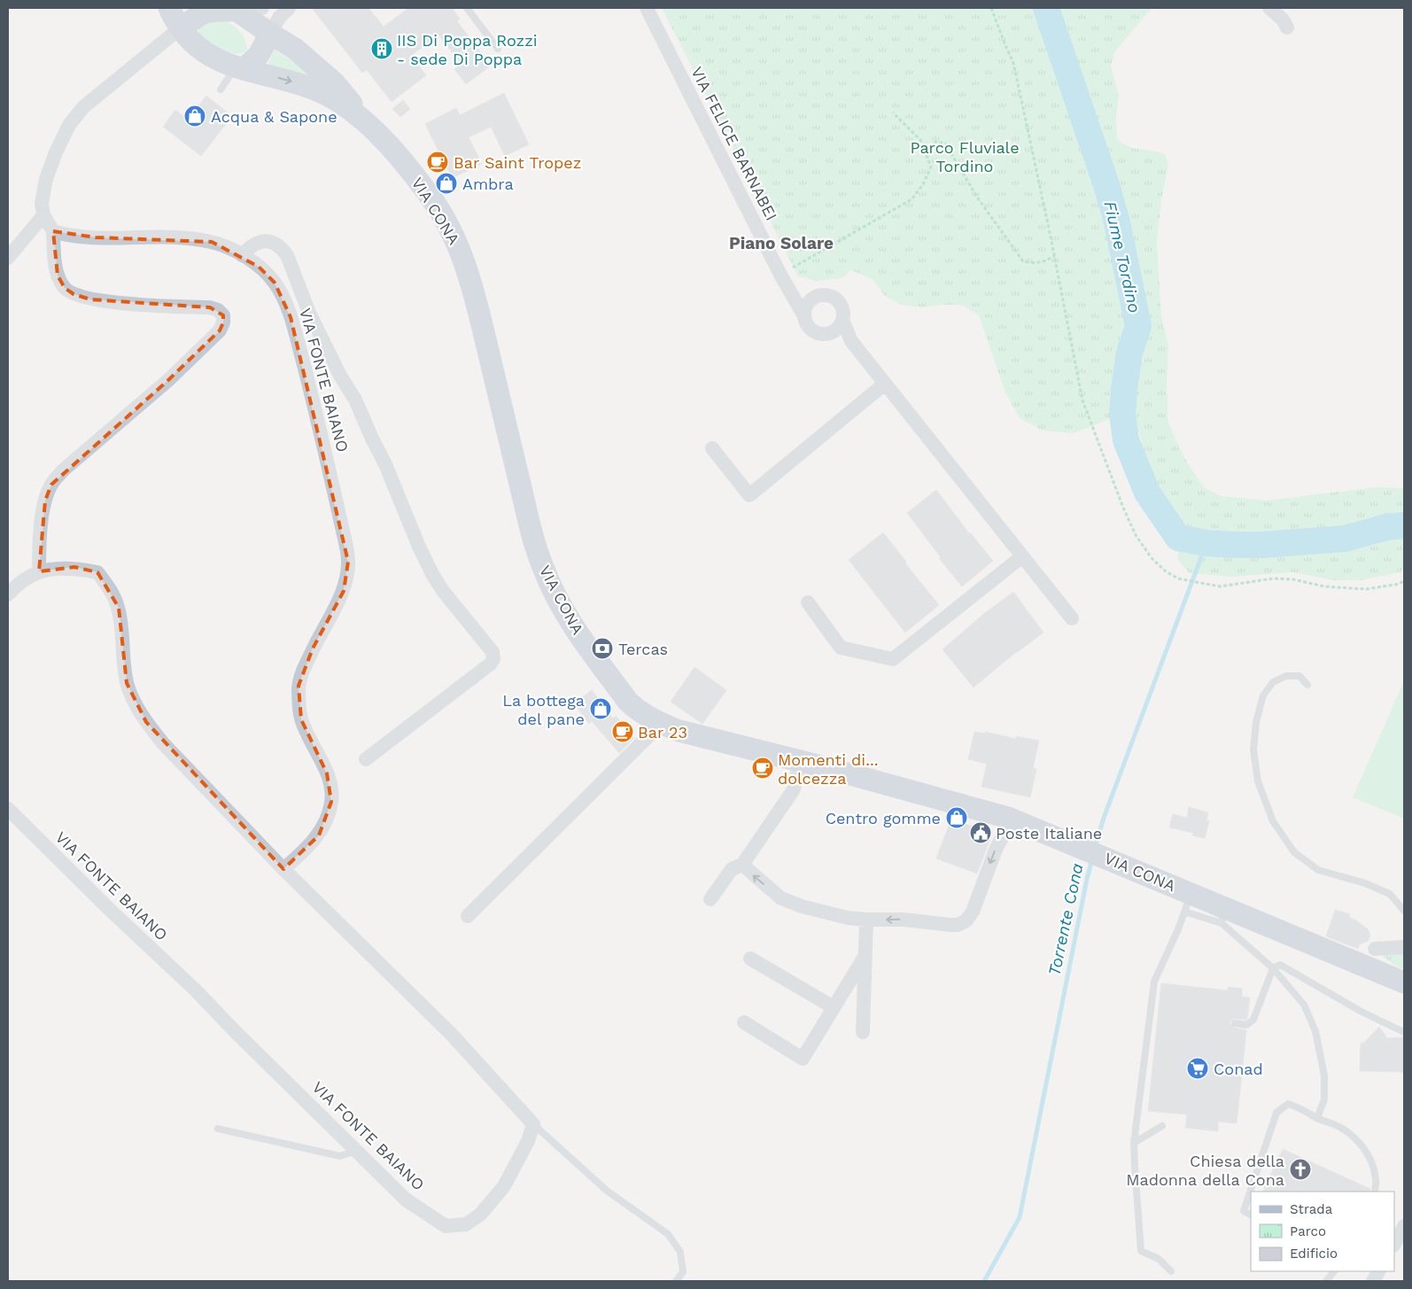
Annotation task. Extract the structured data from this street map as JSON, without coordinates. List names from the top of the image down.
{
  "streets": {
    "main road": ["VIA CONA"],
    "street": ["VIA FELICE BARNABEI", "VIA FONTE BAIANO"]
  },
  "districts": ["Piano Solare"],
  "water": ["Fiume Tordino", "Torrente Cona"],
  "parks": ["Parco Fluviale Tordino"],
  "places": {
    "building": ["IIS Di Poppa Rozzi - sede Di Poppa"],
    "shop": [
      "Acqua & Sapone",
      "Ambra",
      "La bottega del pane",
      "Centro gomme"
    ],
    "cafe": ["Bar Saint Tropez", "Bar 23", "Momenti di... dolcezza"],
    "bank": ["Tercas"],
    "public building": ["Poste Italiane"],
    "supermarket": ["Conad"],
    "church": ["Chiesa della Madonna della Cona"]
  },
  "legend": ["Strada", "Parco", "Edificio"]
}
